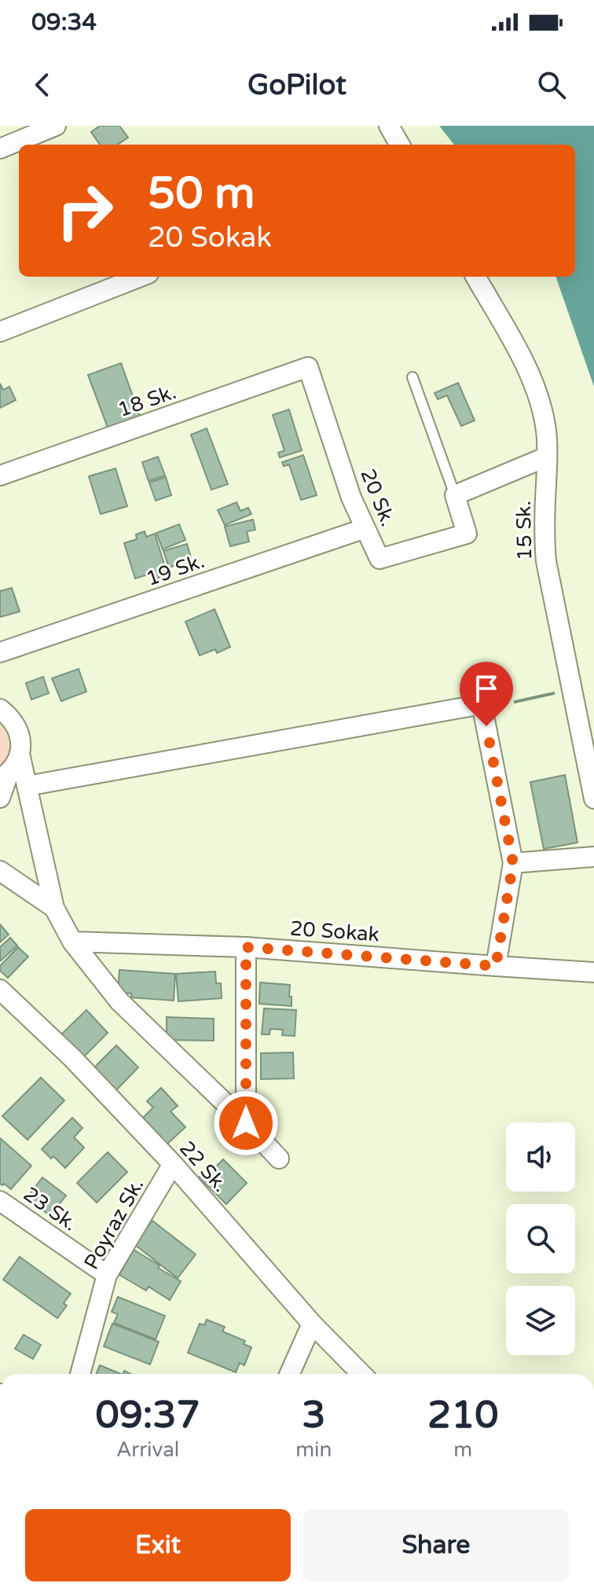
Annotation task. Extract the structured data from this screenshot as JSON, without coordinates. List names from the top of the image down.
{
  "streets": {
    "street": [
      "18 Sk.",
      "20 Sk.",
      "15 Sk.",
      "19 Sk.",
      "20 Sokak",
      "22 Sk.",
      "23 Sk.",
      "Poyraz Sk."
    ]
  },
  "crossings": [
    ["18 Sk.", "20 Sk."],
    ["20 Sk.", "19 Sk."],
    ["22 Sk.", "Poyraz Sk."],
    ["23 Sk.", "Poyraz Sk."]
  ],
  "page": {
    "status": "09:34",
    "header": "GoPilot",
    "turn": ["50 m", "20 Sokak"],
    "eta": [
      "09:37",
      "Arrival",
      "3",
      "min",
      "210",
      "m"
    ],
    "buttons": ["Exit", "Share"]
  }
}
